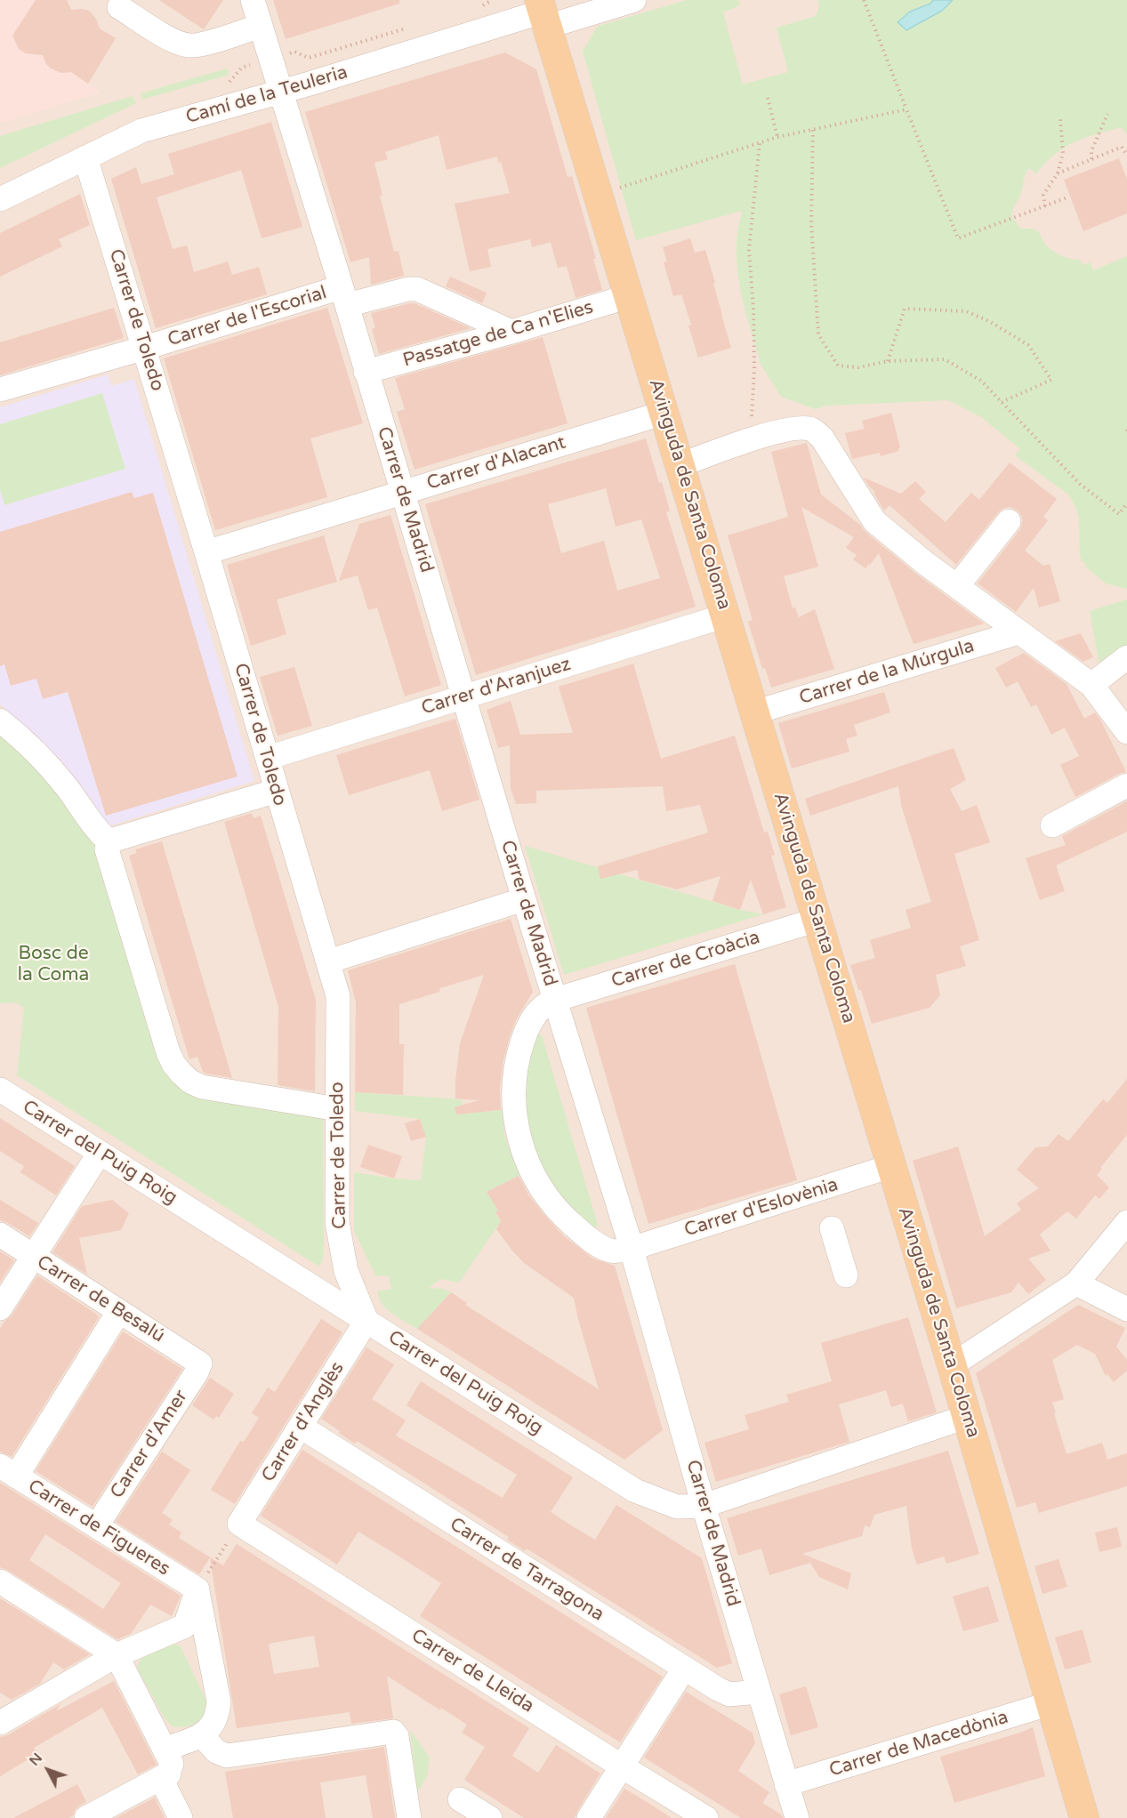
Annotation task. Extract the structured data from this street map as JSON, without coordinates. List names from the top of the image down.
{
  "streets": {
    "main road": ["Avinguda de Santa Coloma"],
    "street": [
      "Camí de la Teuleria",
      "Carrer de l'Escorial",
      "Carrer de Toledo",
      "Passatge de Ca n'Elies",
      "Carrer d'Alacant",
      "Carrer de Madrid",
      "Carrer de la Múrgula",
      "Carrer d'Aranjuez",
      "Carrer de Croàcia",
      "Carrer del Puig Roig",
      "Carrer d'Eslovènia",
      "Carrer de Besalú",
      "Carrer d'Anglès",
      "Carrer d'Amer",
      "Carrer de Figueres",
      "Carrer de Tarragona",
      "Carrer de Lleida",
      "Carrer de Macedònia"
    ]
  },
  "crossings": [
    ["Camí de la Teuleria", "Carrer de Toledo"],
    ["Camí de la Teuleria", "Avinguda de Santa Coloma"],
    ["Camí de la Teuleria", "Carrer de Madrid"],
    ["Carrer de l'Escorial", "Carrer de Toledo"],
    ["Carrer de l'Escorial", "Passatge de Ca n'Elies"],
    ["Carrer de l'Escorial", "Carrer de Madrid"],
    ["Carrer de Toledo", "Carrer d'Alacant"],
    ["Carrer de Toledo", "Carrer d'Aranjuez"],
    ["Carrer de Toledo", "Carrer del Puig Roig"],
    ["Carrer de Toledo", "Carrer d'Anglès"],
    ["Passatge de Ca n'Elies", "Avinguda de Santa Coloma"],
    ["Passatge de Ca n'Elies", "Carrer de Madrid"],
    ["Carrer d'Alacant", "Avinguda de Santa Coloma"],
    ["Carrer d'Alacant", "Carrer de Madrid"],
    ["Avinguda de Santa Coloma", "Carrer de la Múrgula"],
    ["Avinguda de Santa Coloma", "Carrer d'Aranjuez"],
    ["Avinguda de Santa Coloma", "Carrer de Croàcia"],
    ["Avinguda de Santa Coloma", "Carrer del Puig Roig"],
    ["Avinguda de Santa Coloma", "Carrer d'Eslovènia"],
    ["Avinguda de Santa Coloma", "Carrer de Macedònia"],
    ["Carrer de Madrid", "Carrer d'Aranjuez"],
    ["Carrer de Madrid", "Carrer de Croàcia"],
    ["Carrer de Madrid", "Carrer del Puig Roig"],
    ["Carrer de Madrid", "Carrer d'Eslovènia"],
    ["Carrer de Madrid", "Carrer de Tarragona"],
    ["Carrer de Madrid", "Carrer de Macedònia"],
    ["Carrer del Puig Roig", "Carrer d'Anglès"],
    ["Carrer de Besalú", "Carrer d'Amer"],
    ["Carrer d'Anglès", "Carrer de Tarragona"],
    ["Carrer d'Anglès", "Carrer de Lleida"],
    ["Carrer d'Amer", "Carrer de Figueres"]
  ],
  "parks": ["Bosc de la Coma"],
  "north": "top left"
}
